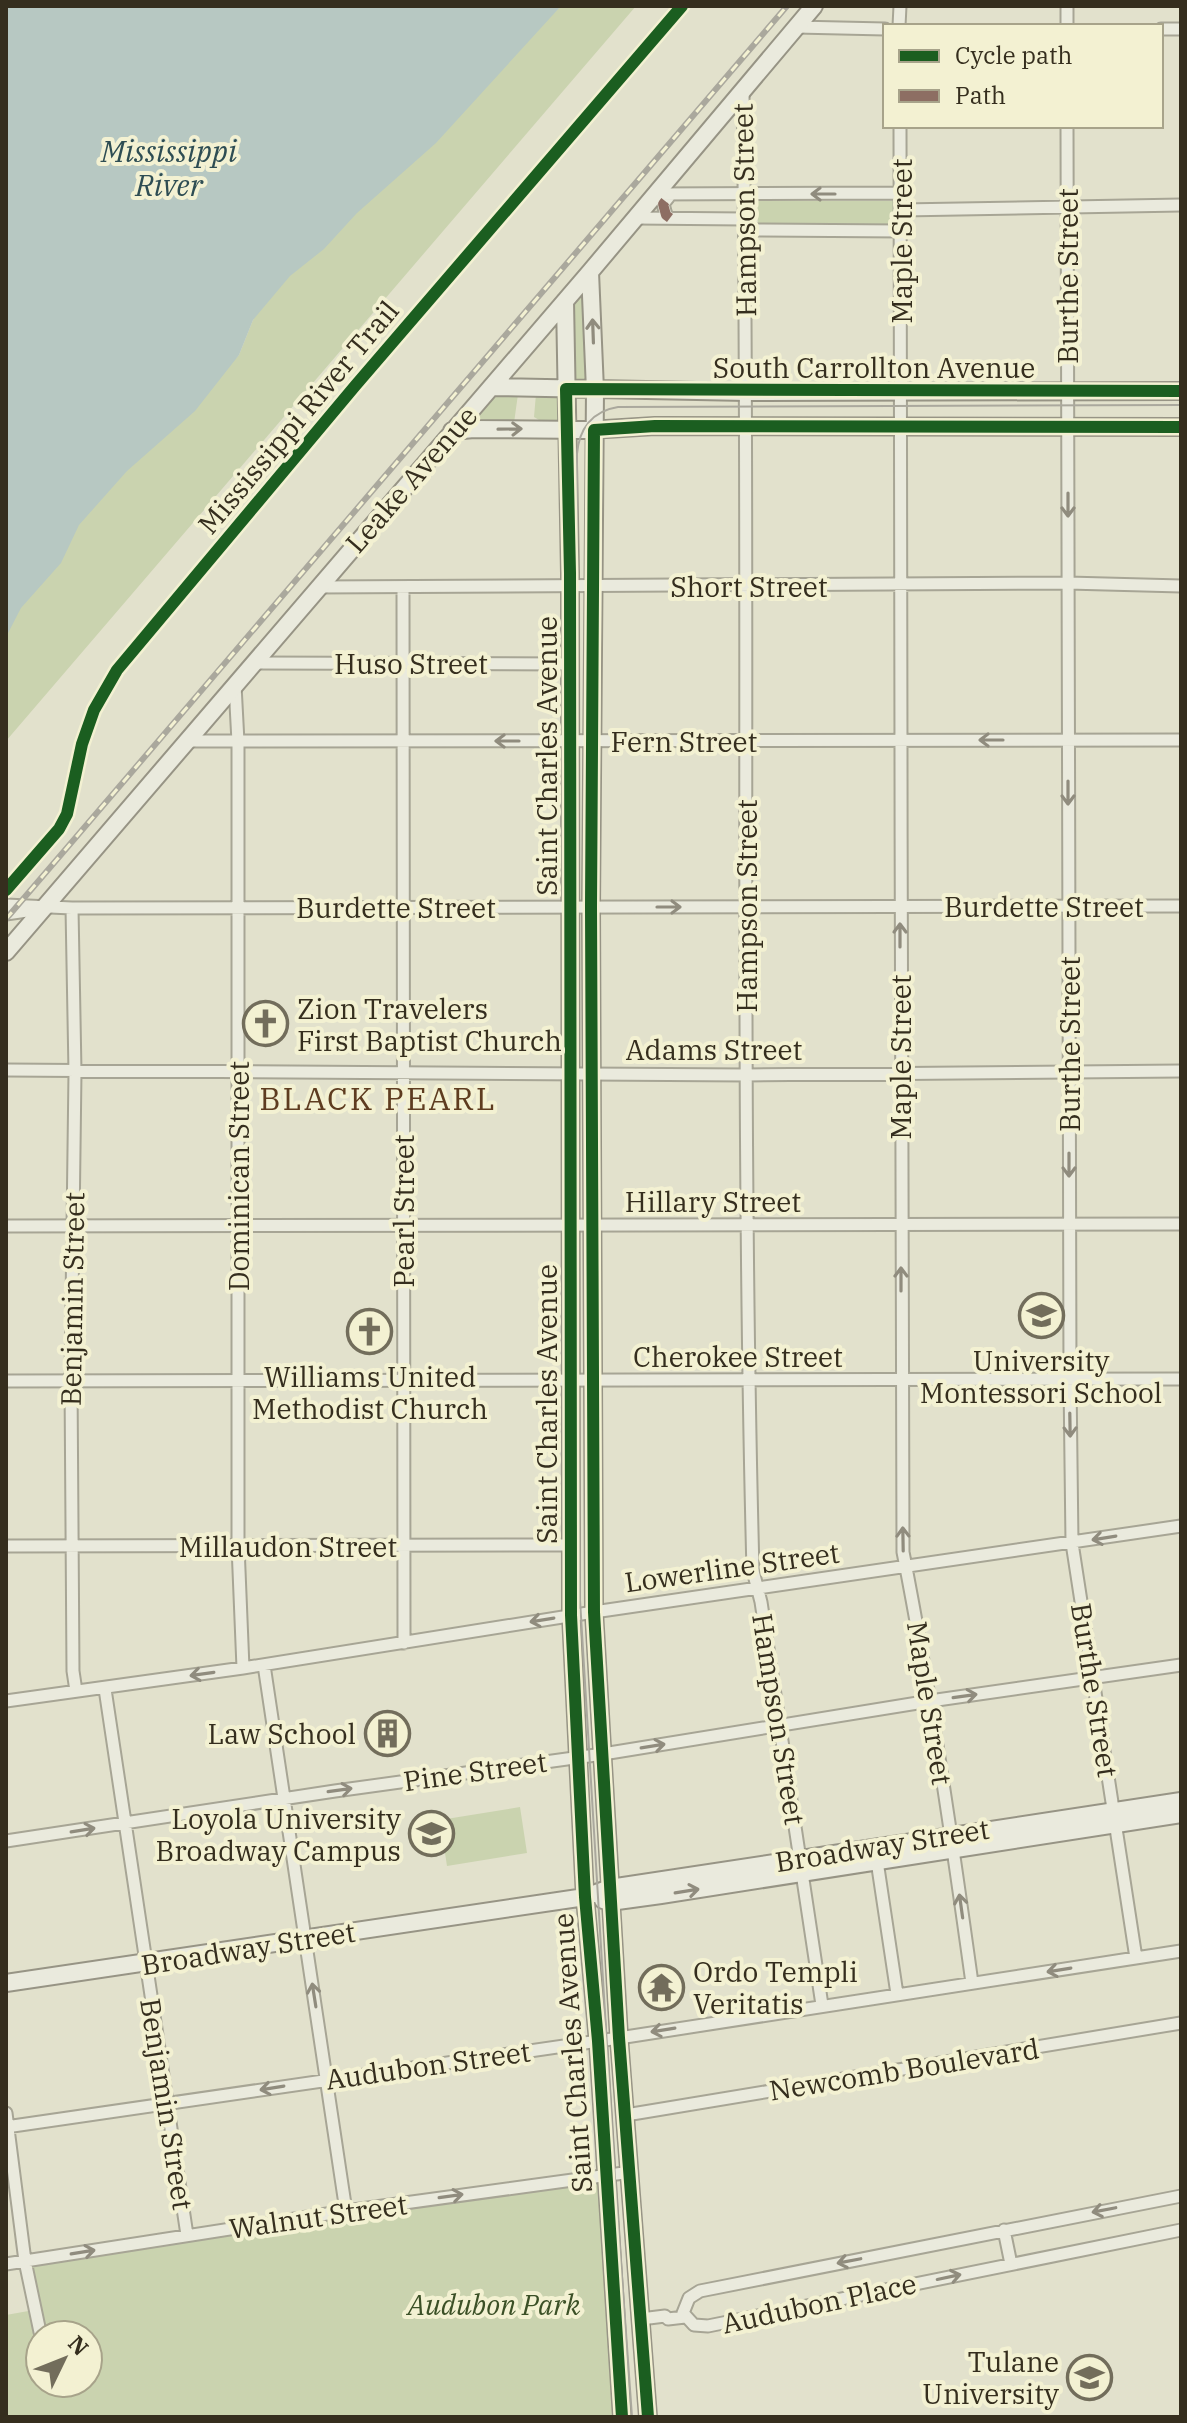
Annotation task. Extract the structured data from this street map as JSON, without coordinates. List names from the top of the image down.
{
  "streets": {
    "main road": [
      "South Carrollton Avenue",
      "Leake Avenue",
      "Saint Charles Avenue",
      "Broadway Street"
    ],
    "street": [
      "Hampson Street",
      "Maple Street",
      "Burthe Street",
      "Short Street",
      "Huso Street",
      "Fern Street",
      "Burdette Street",
      "Adams Street",
      "Dominican Street",
      "Hillary Street",
      "Pearl Street",
      "Benjamin Street",
      "Cherokee Street",
      "Millaudon Street",
      "Lowerline Street",
      "Pine Street",
      "Audubon Street",
      "Newcomb Boulevard",
      "Walnut Street",
      "Audubon Place"
    ],
    "cycle path": ["Mississippi River Trail"]
  },
  "crossings": [
    ["Hampson Street", "South Carrollton Avenue"],
    ["Hampson Street", "Leake Avenue"],
    ["Hampson Street", "Short Street"],
    ["Hampson Street", "Fern Street"],
    ["Hampson Street", "Burdette Street"],
    ["Hampson Street", "Adams Street"],
    ["Hampson Street", "Hillary Street"],
    ["Hampson Street", "Cherokee Street"],
    ["Hampson Street", "Lowerline Street"],
    ["Hampson Street", "Pine Street"],
    ["Hampson Street", "Broadway Street"],
    ["Hampson Street", "Audubon Street"],
    ["Maple Street", "South Carrollton Avenue"],
    ["Maple Street", "Short Street"],
    ["Maple Street", "Fern Street"],
    ["Maple Street", "Burdette Street"],
    ["Maple Street", "Adams Street"],
    ["Maple Street", "Hillary Street"],
    ["Maple Street", "Cherokee Street"],
    ["Maple Street", "Lowerline Street"],
    ["Maple Street", "Pine Street"],
    ["Maple Street", "Broadway Street"],
    ["Maple Street", "Audubon Street"],
    ["Burthe Street", "South Carrollton Avenue"],
    ["Burthe Street", "Short Street"],
    ["Burthe Street", "Fern Street"],
    ["Burthe Street", "Burdette Street"],
    ["Burthe Street", "Adams Street"],
    ["Burthe Street", "Hillary Street"],
    ["Burthe Street", "Cherokee Street"],
    ["Burthe Street", "Lowerline Street"],
    ["Burthe Street", "Pine Street"],
    ["Burthe Street", "Broadway Street"],
    ["Burthe Street", "Audubon Street"],
    ["South Carrollton Avenue", "Leake Avenue"],
    ["South Carrollton Avenue", "Saint Charles Avenue"],
    ["Leake Avenue", "Short Street"],
    ["Leake Avenue", "Huso Street"],
    ["Leake Avenue", "Fern Street"],
    ["Leake Avenue", "Saint Charles Avenue"],
    ["Leake Avenue", "Burdette Street"],
    ["Leake Avenue", "Dominican Street"],
    ["Short Street", "Saint Charles Avenue"],
    ["Short Street", "Pearl Street"],
    ["Huso Street", "Saint Charles Avenue"],
    ["Huso Street", "Pearl Street"],
    ["Fern Street", "Saint Charles Avenue"],
    ["Fern Street", "Dominican Street"],
    ["Fern Street", "Pearl Street"],
    ["Saint Charles Avenue", "Burdette Street"],
    ["Saint Charles Avenue", "Adams Street"],
    ["Saint Charles Avenue", "Hillary Street"],
    ["Saint Charles Avenue", "Cherokee Street"],
    ["Saint Charles Avenue", "Millaudon Street"],
    ["Saint Charles Avenue", "Lowerline Street"],
    ["Saint Charles Avenue", "Pine Street"],
    ["Saint Charles Avenue", "Broadway Street"],
    ["Saint Charles Avenue", "Audubon Street"],
    ["Saint Charles Avenue", "Newcomb Boulevard"],
    ["Saint Charles Avenue", "Walnut Street"],
    ["Burdette Street", "Dominican Street"],
    ["Burdette Street", "Pearl Street"],
    ["Burdette Street", "Benjamin Street"],
    ["Adams Street", "Dominican Street"],
    ["Adams Street", "Pearl Street"],
    ["Adams Street", "Benjamin Street"],
    ["Dominican Street", "Hillary Street"],
    ["Dominican Street", "Cherokee Street"],
    ["Dominican Street", "Millaudon Street"],
    ["Dominican Street", "Lowerline Street"],
    ["Hillary Street", "Pearl Street"],
    ["Hillary Street", "Benjamin Street"],
    ["Pearl Street", "Cherokee Street"],
    ["Pearl Street", "Millaudon Street"],
    ["Pearl Street", "Lowerline Street"],
    ["Benjamin Street", "Cherokee Street"],
    ["Benjamin Street", "Millaudon Street"],
    ["Benjamin Street", "Lowerline Street"],
    ["Benjamin Street", "Pine Street"],
    ["Benjamin Street", "Broadway Street"],
    ["Benjamin Street", "Audubon Street"],
    ["Benjamin Street", "Walnut Street"]
  ],
  "one_way": [
    "Maple Street",
    "Lowerline Street",
    "Pine Street",
    "Audubon Street",
    "Walnut Street"
  ],
  "districts": ["BLACK PEARL"],
  "water": ["Mississippi River"],
  "parks": ["Audubon Park"],
  "places": {
    "church": ["Zion Travelers First Baptist Church", "Williams United Methodist Church"],
    "school or university": ["University Montessori School", "Loyola University Broadway Campus", "Tulane University"],
    "building": ["Law School"],
    "temple": ["Ordo Templi Veritatis"]
  },
  "legend": ["Cycle path", "Path"],
  "north": "top right"
}
